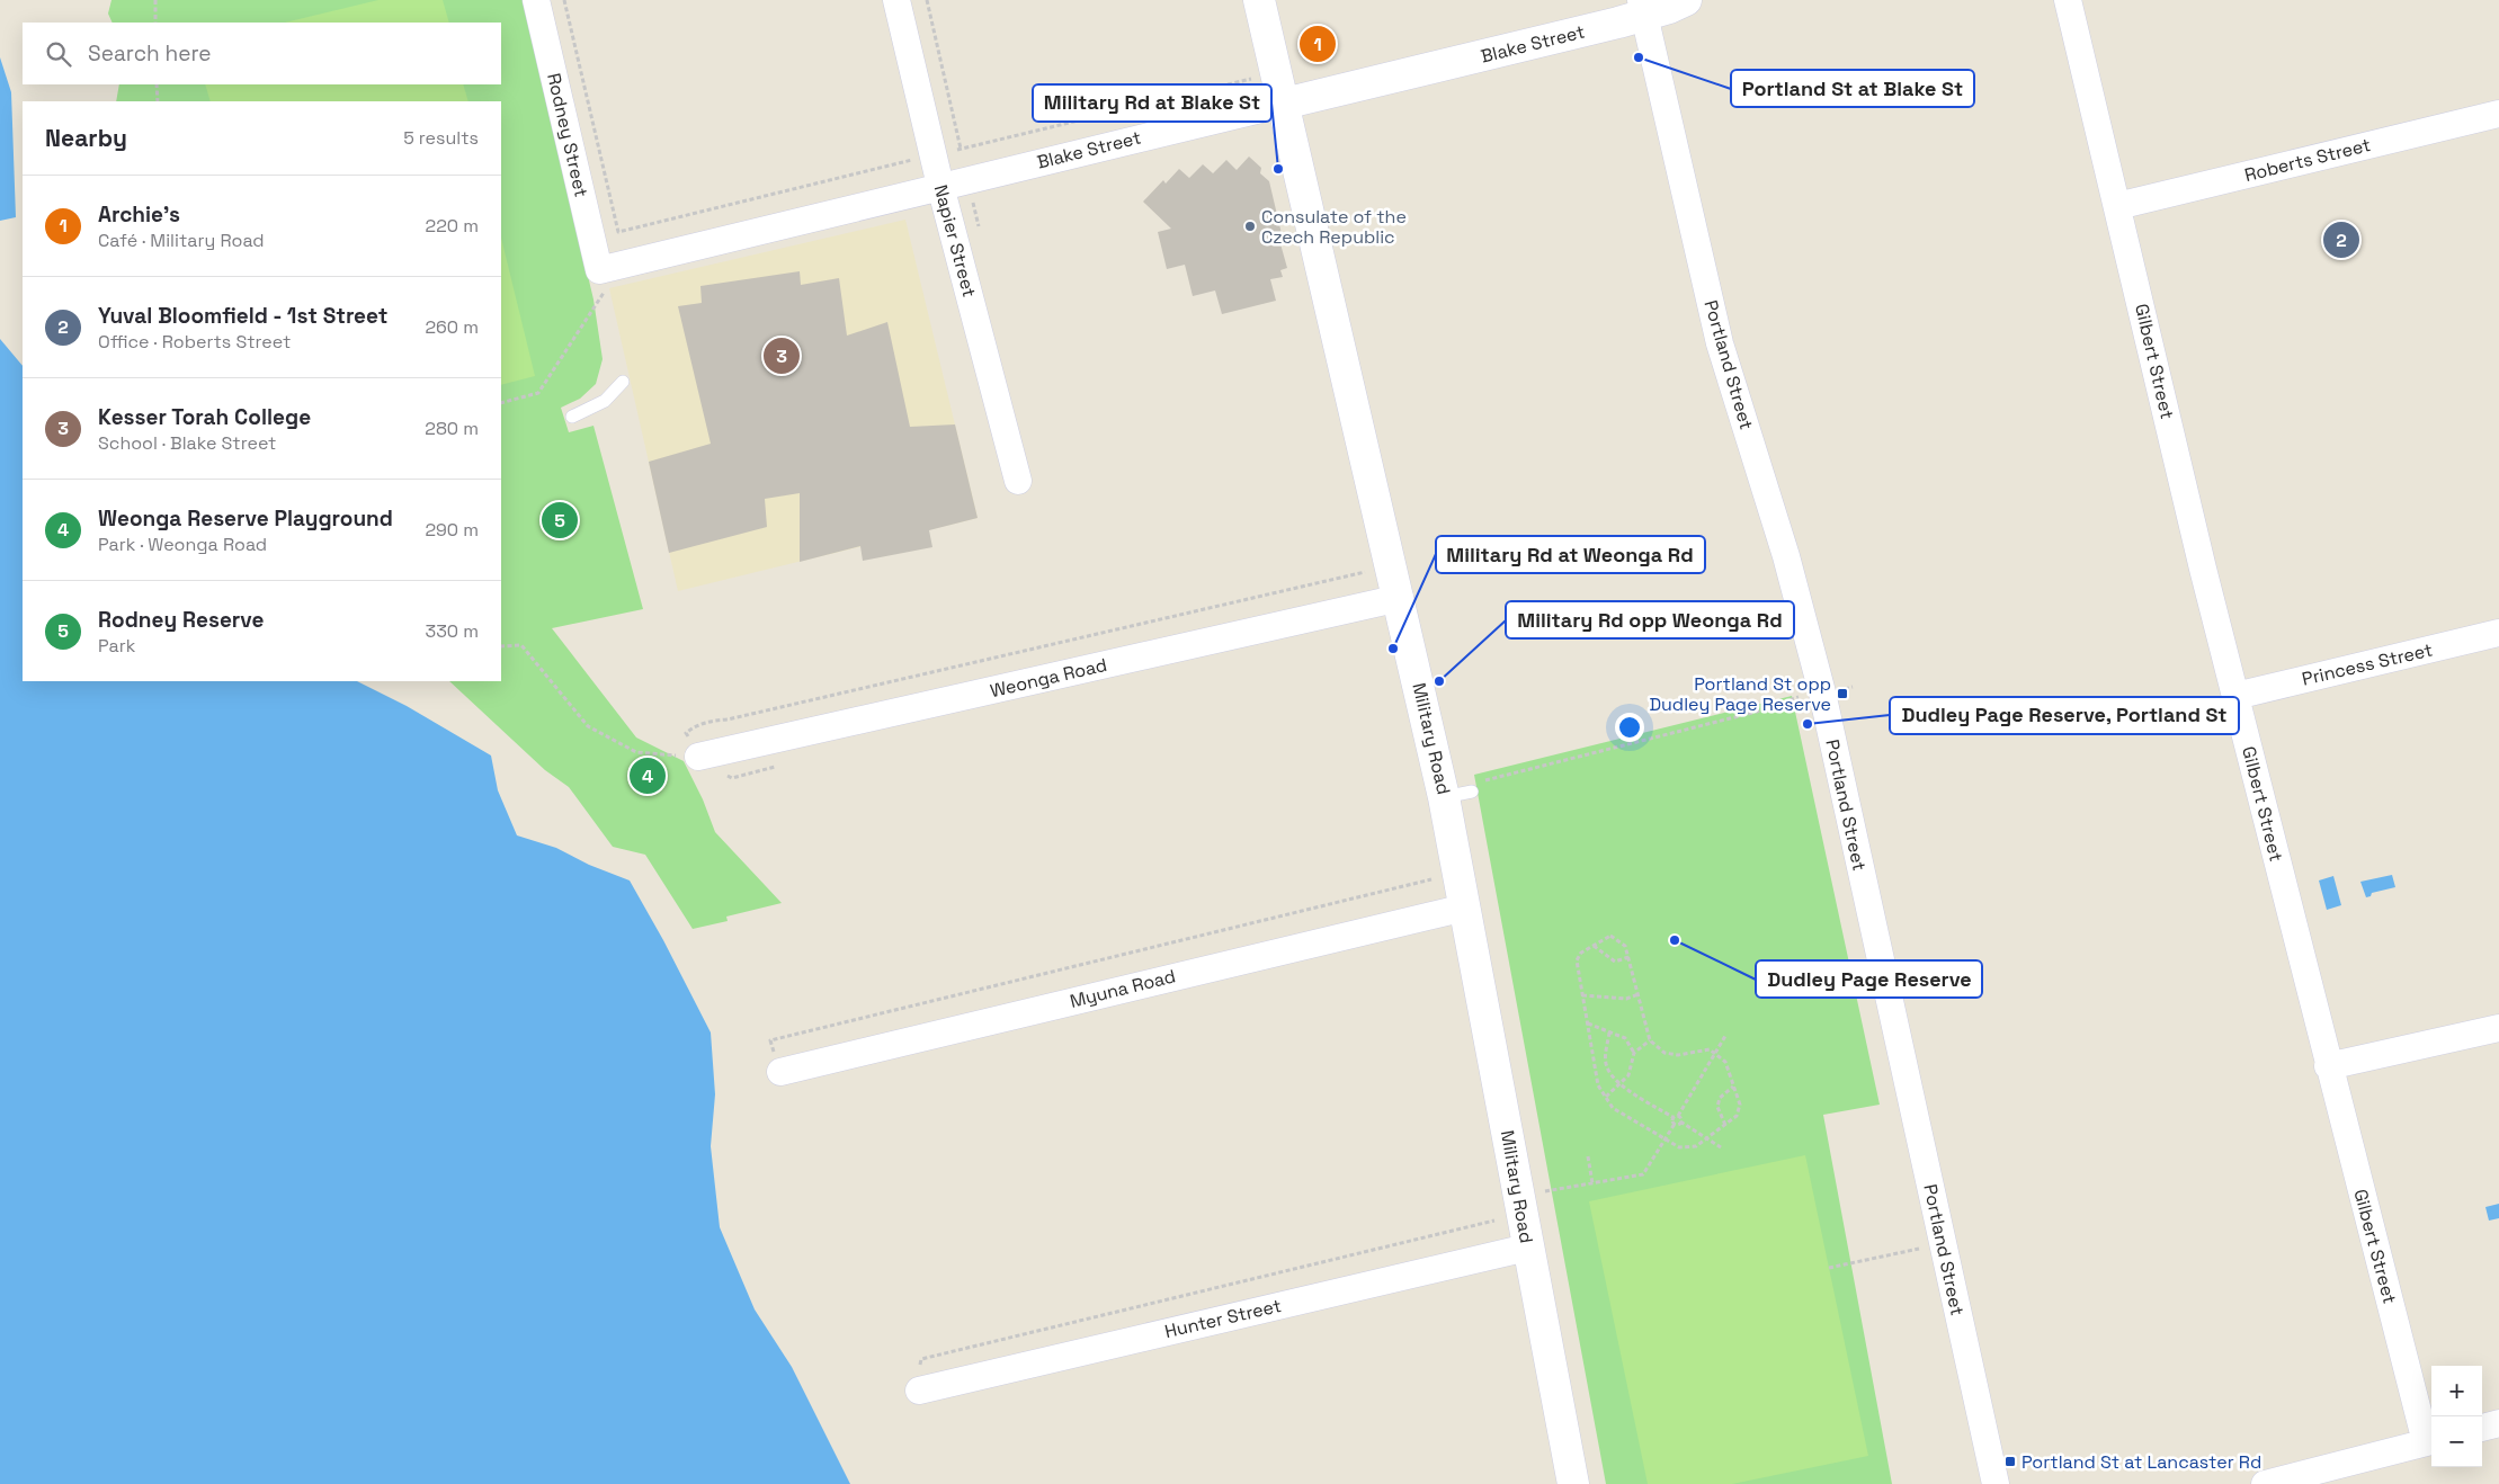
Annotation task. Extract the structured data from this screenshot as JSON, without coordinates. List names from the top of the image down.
{
  "streets": {
    "street": [
      "Blake Street",
      "Rodney Street",
      "Roberts Street",
      "Napier Street",
      "Gilbert Street",
      "Portland Street",
      "Princess Street",
      "Weonga Road",
      "Military Road",
      "Myuna Road",
      "Hunter Street"
    ]
  },
  "crossings": [
    ["Blake Street", "Rodney Street"],
    ["Blake Street", "Napier Street"],
    ["Blake Street", "Portland Street"],
    ["Blake Street", "Military Road"],
    ["Roberts Street", "Gilbert Street"],
    ["Gilbert Street", "Princess Street"],
    ["Weonga Road", "Military Road"],
    ["Military Road", "Myuna Road"],
    ["Military Road", "Hunter Street"]
  ],
  "places": {
    "other": [
      "Portland St at Blake St",
      "Military Rd at Blake St",
      "Consulate of the Czech Republic",
      "Military Rd at Weonga Rd",
      "Military Rd opp Weonga Rd",
      "Dudley Page Reserve, Portland St",
      "Dudley Page Reserve"
    ],
    "transit": ["Portland St opp Dudley Page Reserve", "Portland St at Lancaster Rd"]
  },
  "page": {
    "search": "Search here",
    "pins": [
      "1",
      "2",
      "3",
      "5",
      "4"
    ],
    "heading": ["Nearby", "5 results"],
    "list": [
      {
        "mark": "1",
        "name": "Archie's",
        "note": "Café · Military Road",
        "value": "220 m"
      },
      {
        "mark": "2",
        "name": "Yuval Bloomfield - 1st Street",
        "note": "Office · Roberts Street",
        "value": "260 m"
      },
      {
        "mark": "3",
        "name": "Kesser Torah College",
        "note": "School · Blake Street",
        "value": "280 m"
      },
      {
        "mark": "4",
        "name": "Weonga Reserve Playground",
        "note": "Park · Weonga Road",
        "value": "290 m"
      },
      {
        "mark": "5",
        "name": "Rodney Reserve",
        "note": "Park",
        "value": "330 m"
      }
    ],
    "map_buttons": ["+", "−"]
  }
}
